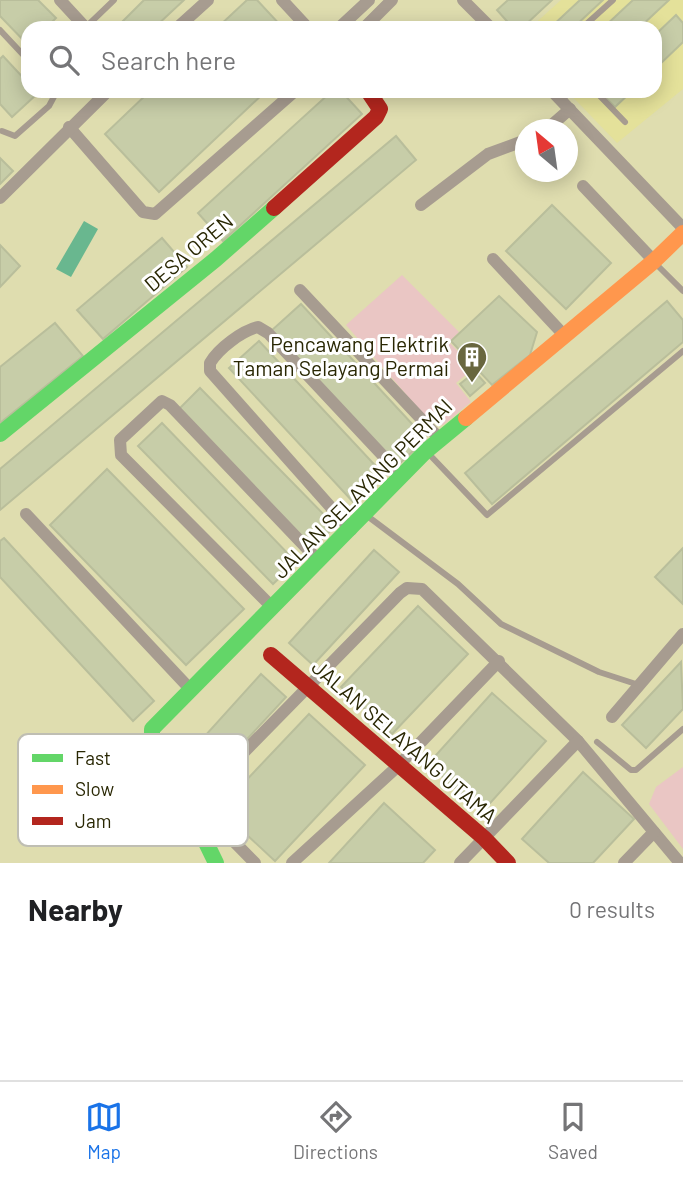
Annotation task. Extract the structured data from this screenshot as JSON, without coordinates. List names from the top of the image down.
{
  "streets": {
    "street": ["DESA OREN", "JALAN SELAYANG PERMAI", "JALAN SELAYANG UTAMA"]
  },
  "places": {
    "building": ["Pencawang Elektrik Taman Selayang Permai"]
  },
  "legend": ["Fast", "Slow", "Jam"],
  "north": "top left",
  "page": {
    "search": "Search here",
    "heading": ["Nearby", "0 results"],
    "nav": ["Map", "Directions", "Saved"]
  }
}
